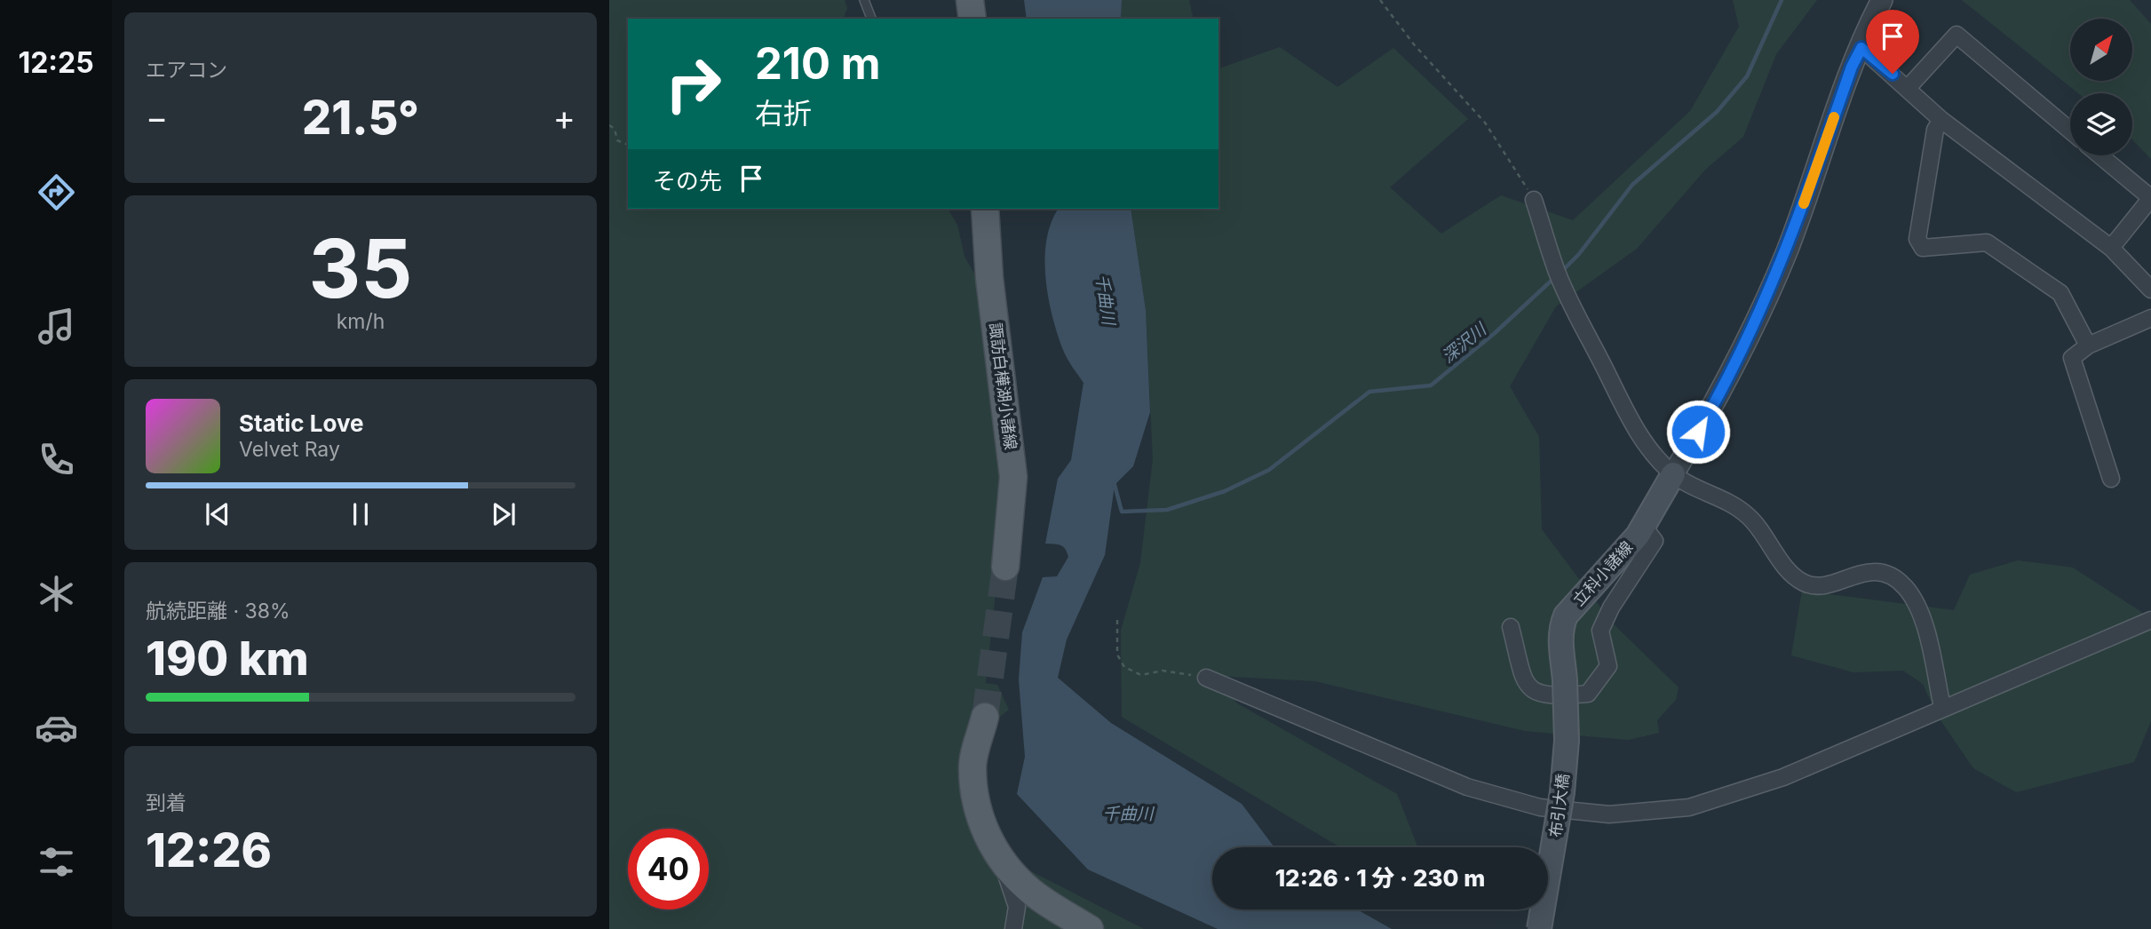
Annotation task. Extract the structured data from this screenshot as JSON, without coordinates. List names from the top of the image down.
{
  "streets": {
    "main road": ["諏訪白樺湖小諸線", "立科小諸線", "布引大橋"]
  },
  "crossings": [
    ["立科小諸線", "布引大橋"]
  ],
  "water": ["千曲川", "深沢川"],
  "north": "top right",
  "page": {
    "tabs": "12:25",
    "tile": [
      "エアコン",
      ["35", "km/h"],
      ["航続距離 · 38%", "190 km"],
      ["到着", "12:26"]
    ],
    "turn": ["210 m", "右折"],
    "heat": ["−", "21.5°", "+"],
    "then": "その先",
    "song": ["Static Love", "Velvet Ray"],
    "limit": "40",
    "trip": "12:26 · 1 分 · 230 m"
  }
}
